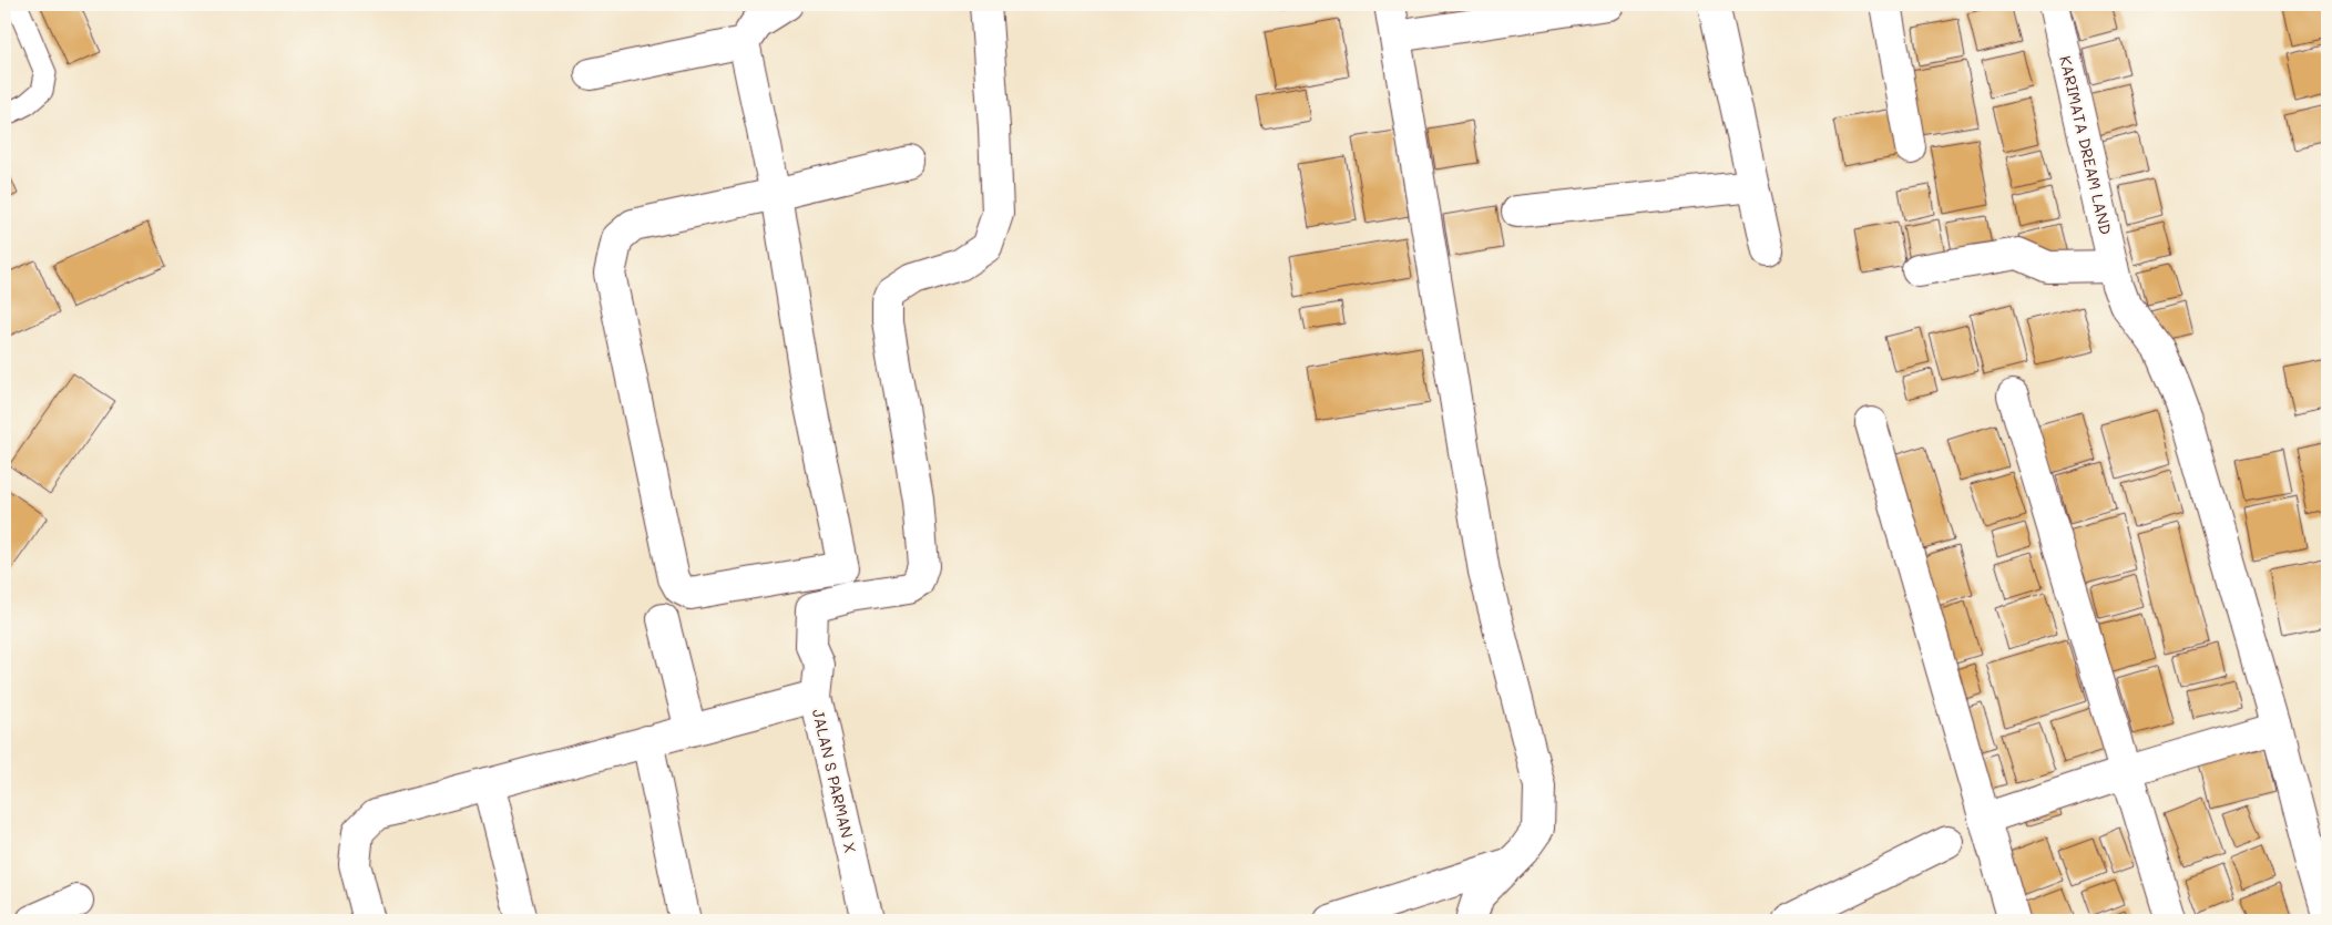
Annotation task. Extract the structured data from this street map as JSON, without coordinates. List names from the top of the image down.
{
  "streets": {
    "street": ["KARIMATA DREAM LAND", "JALAN S PARMAN X"]
  }
}
